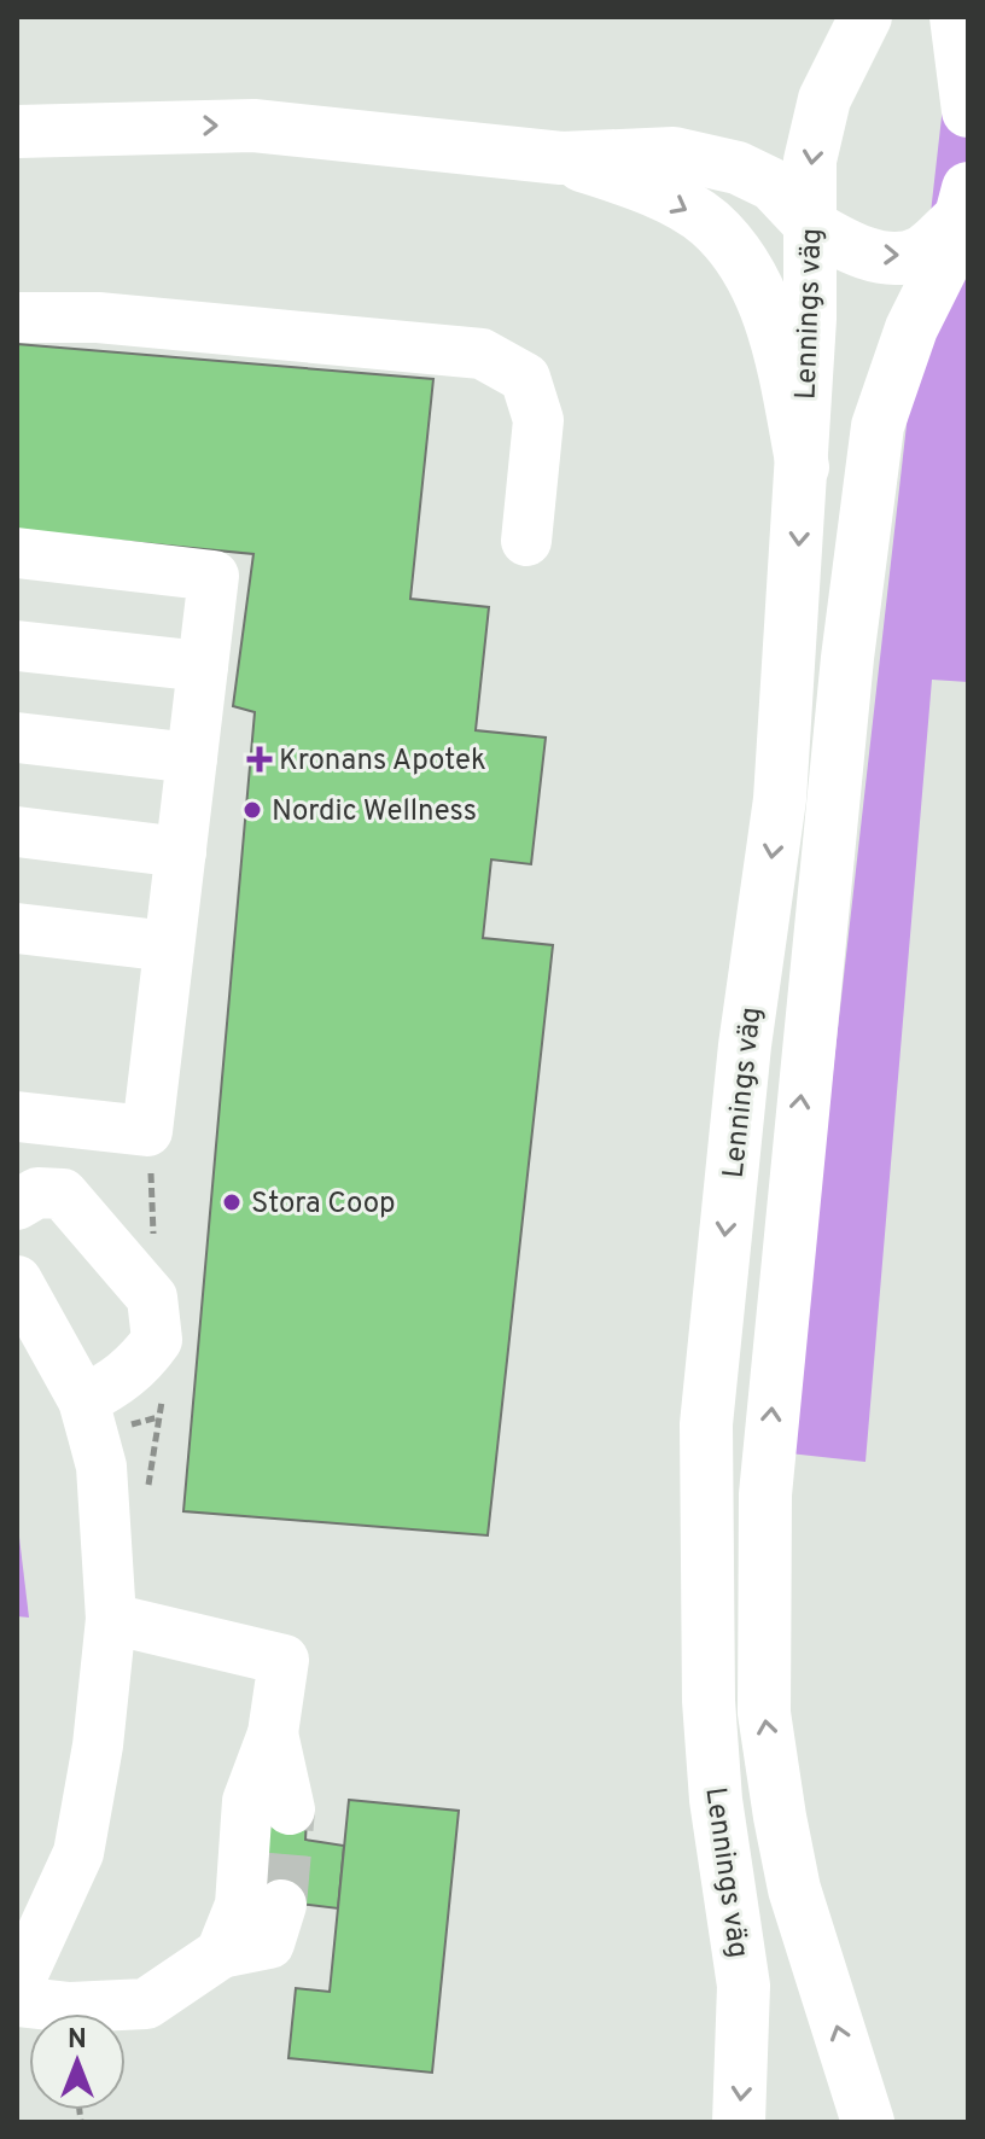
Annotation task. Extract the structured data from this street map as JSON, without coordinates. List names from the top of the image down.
{
  "streets": {
    "main road": ["Lennings väg"]
  },
  "places": {
    "health": ["Kronans Apotek"],
    "other": ["Nordic Wellness", "Stora Coop"]
  },
  "north": "top"
}
